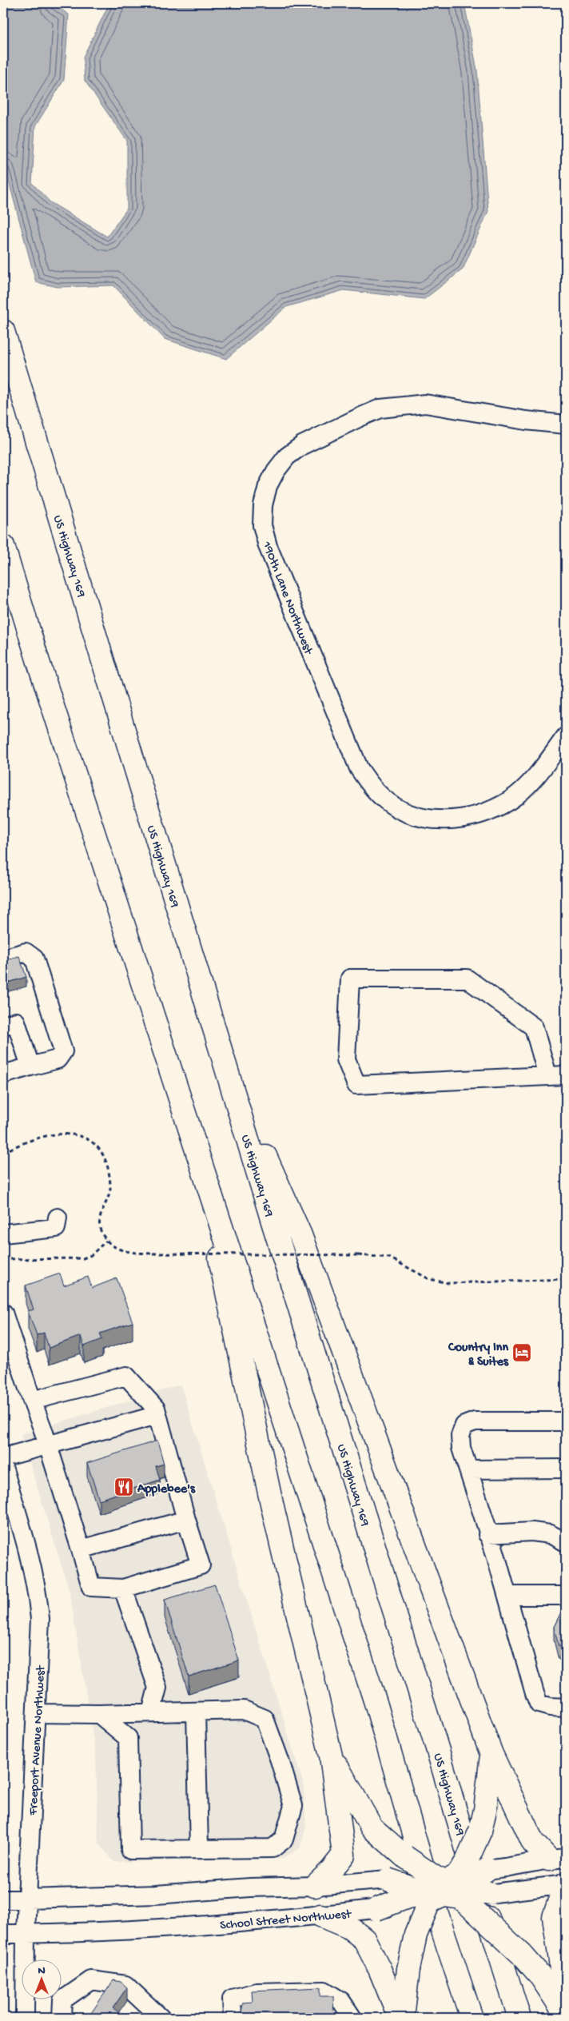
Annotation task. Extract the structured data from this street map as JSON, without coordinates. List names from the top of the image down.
{
  "streets": {
    "highway": ["US Highway 169"],
    "street": ["190th Lane Northwest", "Freeport Avenue Northwest", "School Street Northwest"]
  },
  "crossings": [
    ["Freeport Avenue Northwest", "School Street Northwest"]
  ],
  "places": {
    "hotel": ["Country Inn & Suites"],
    "restaurant": ["Applebee's"]
  },
  "north": "top"
}
